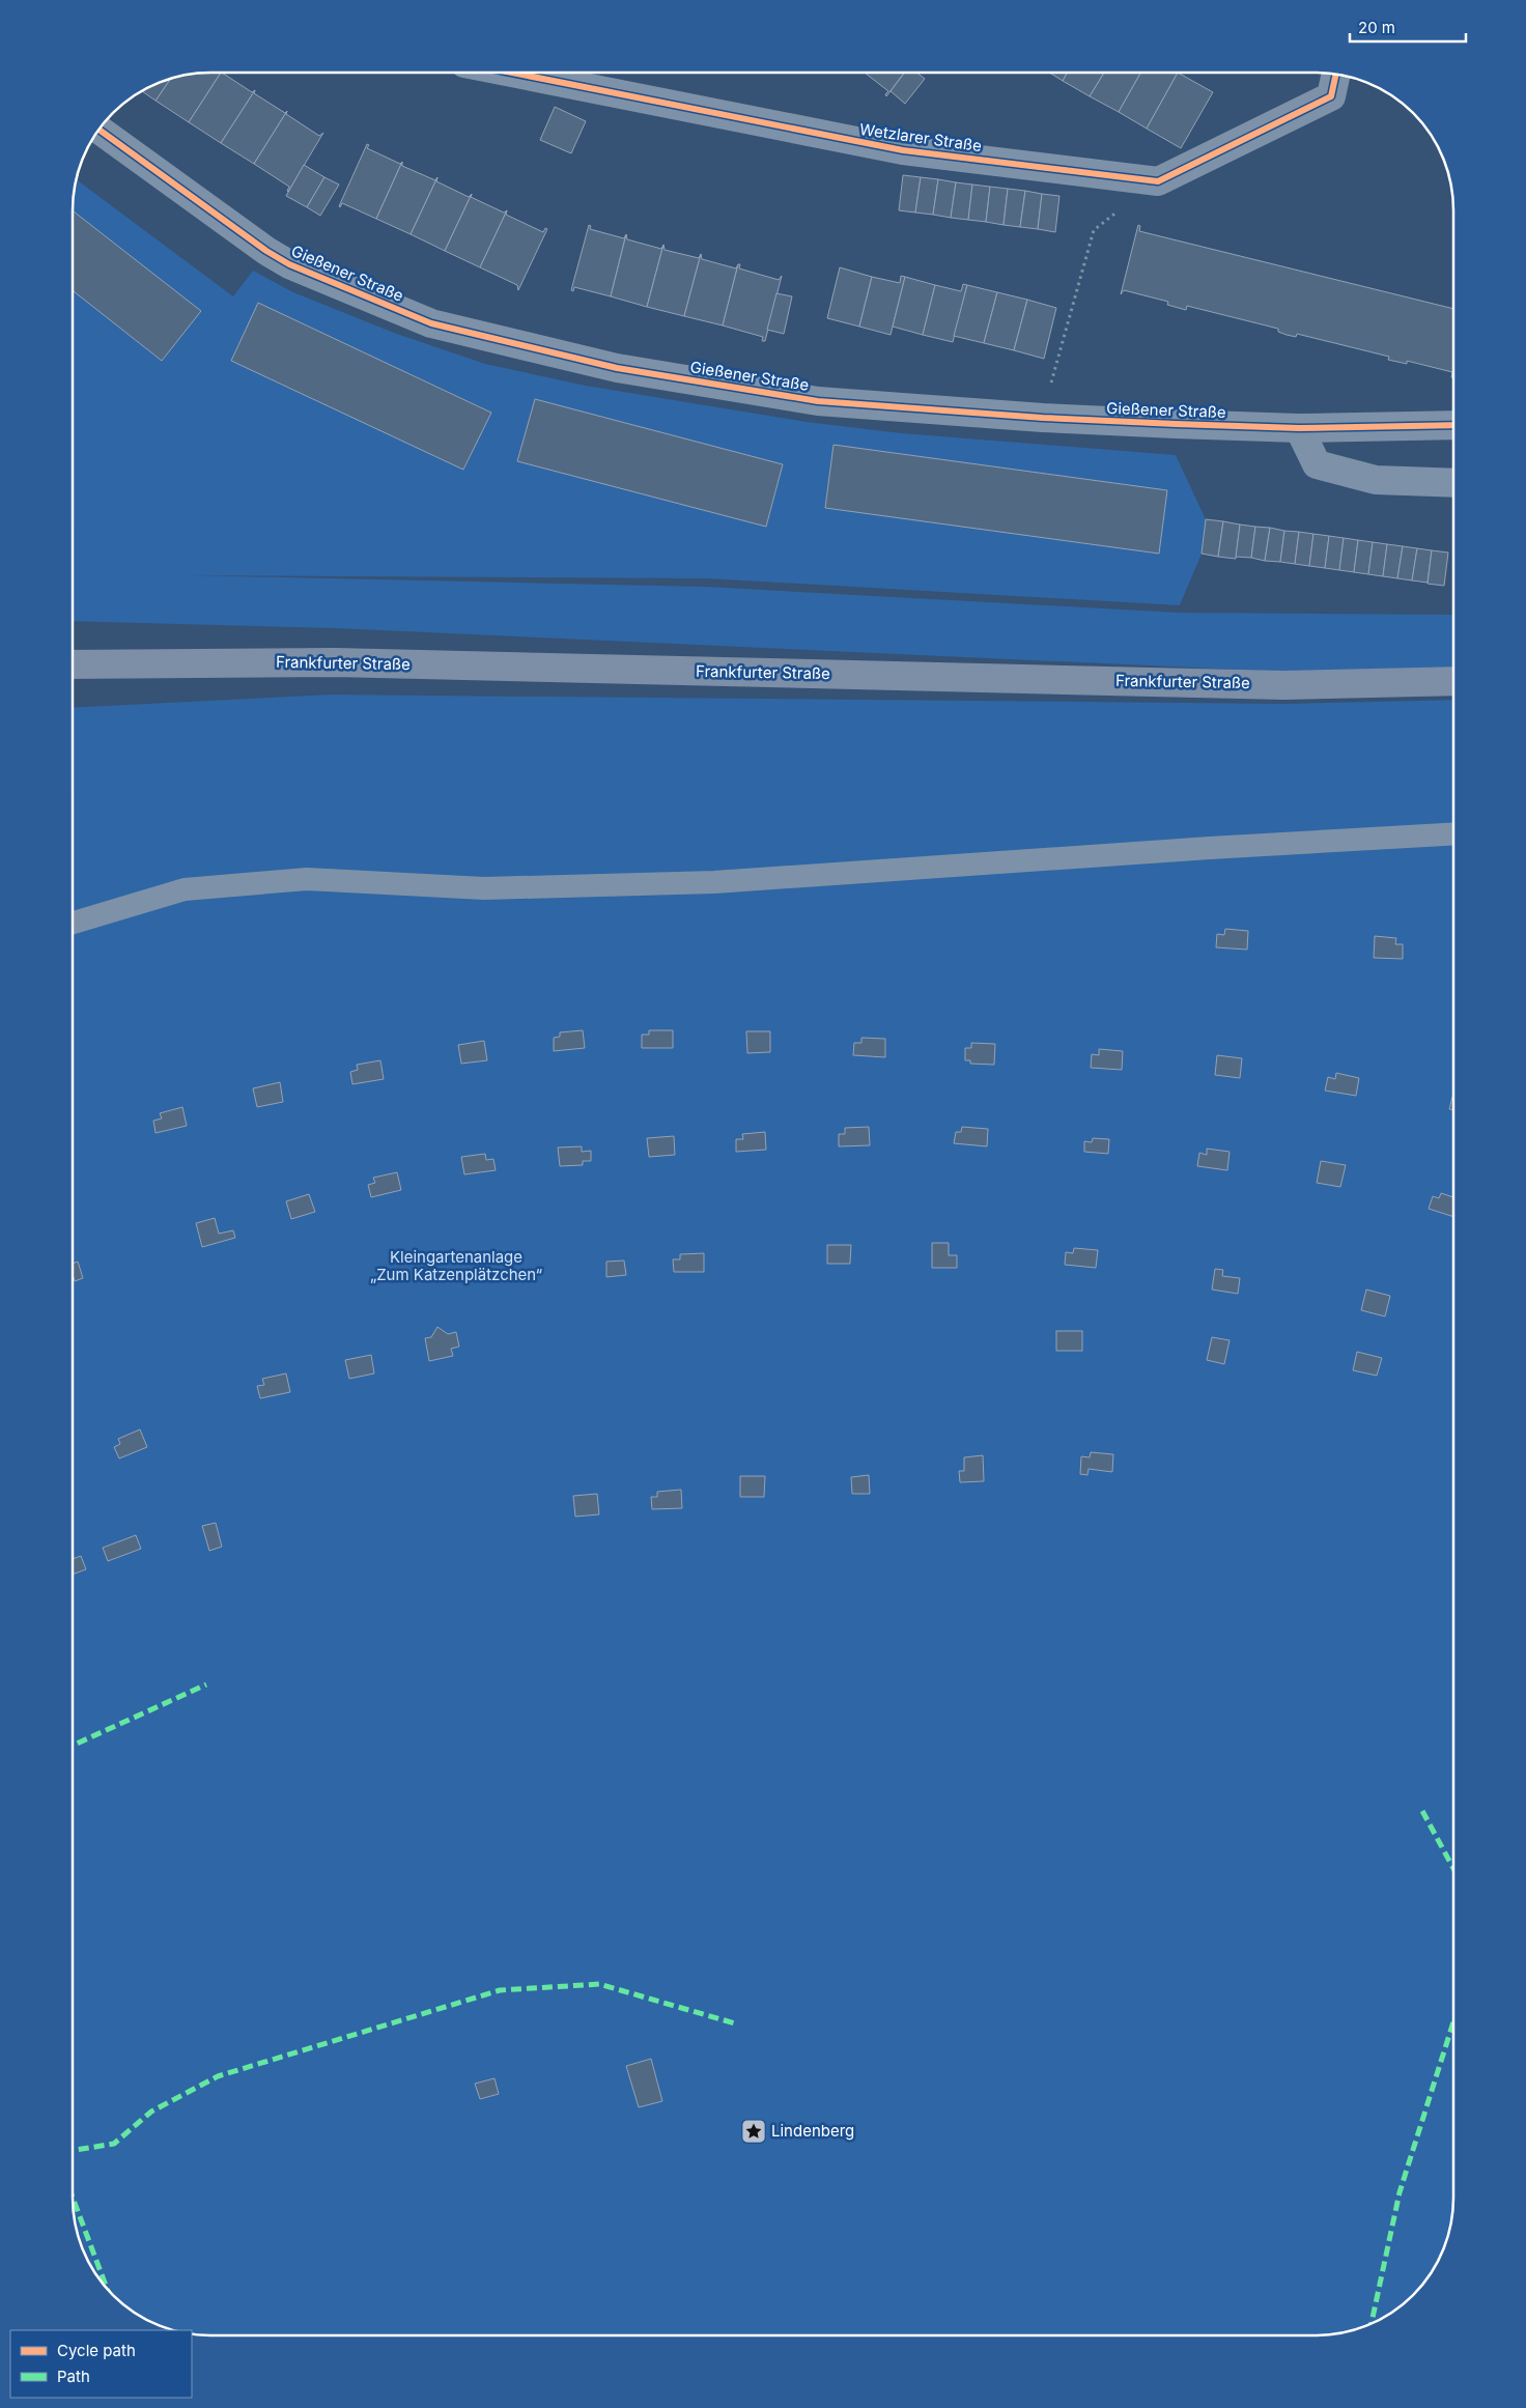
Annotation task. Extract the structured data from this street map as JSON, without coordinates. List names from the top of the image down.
{
  "streets": {
    "main road": ["Frankfurter Straße"],
    "street": ["Wetzlarer Straße", "Gießener Straße"]
  },
  "parks": ["Kleingartenanlage „Zum Katzenplätzchen“"],
  "places": {
    "place": ["Lindenberg"]
  },
  "legend": ["Cycle path", "Path"],
  "scale_bar": "20 m"
}
